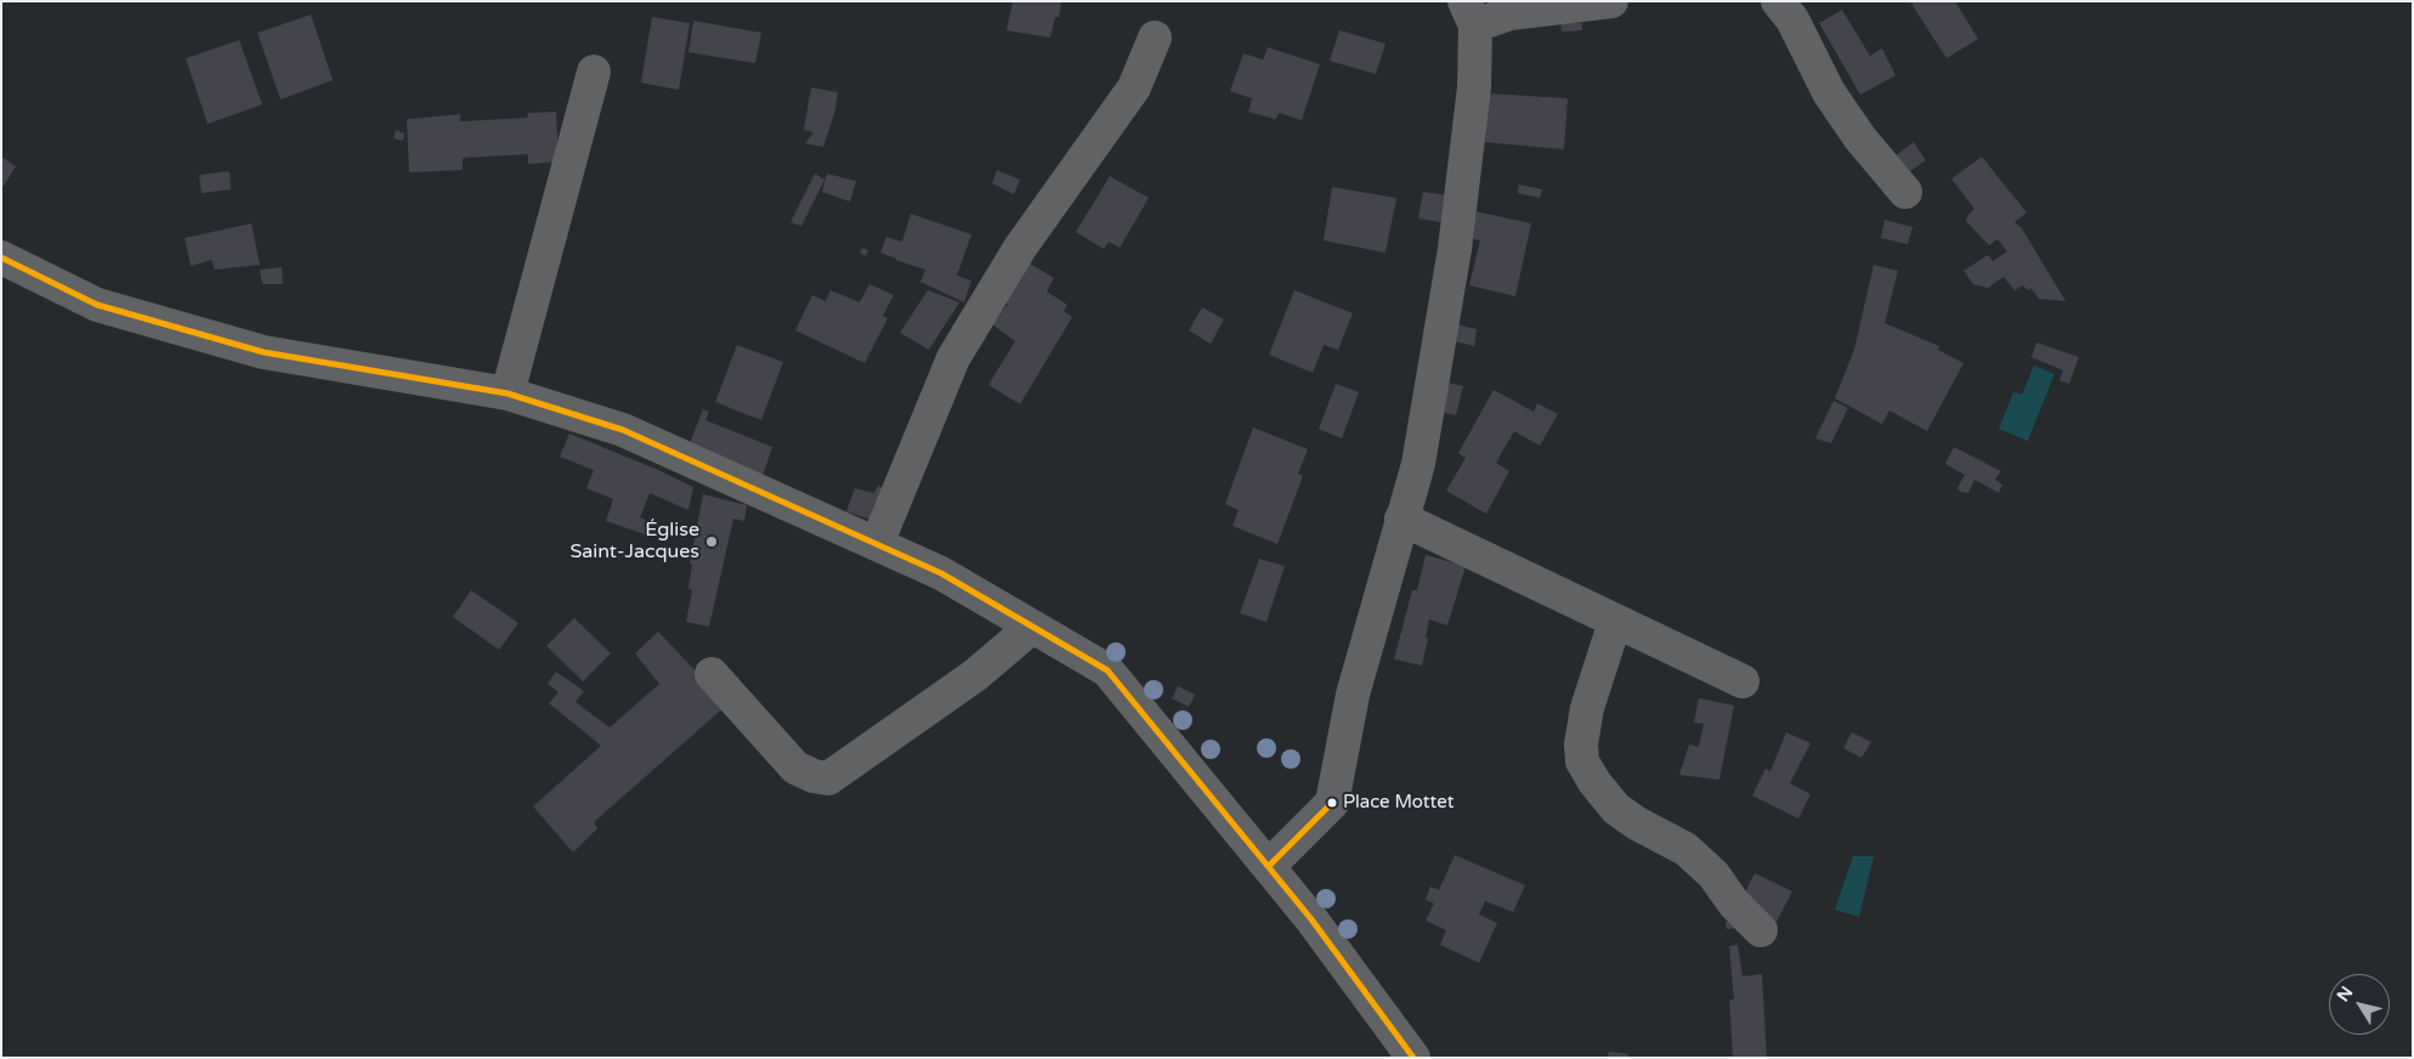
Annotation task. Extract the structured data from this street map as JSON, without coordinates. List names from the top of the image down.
{
  "places": ["Église Saint-Jacques", "Place Mottet"],
  "north": "top left"
}
